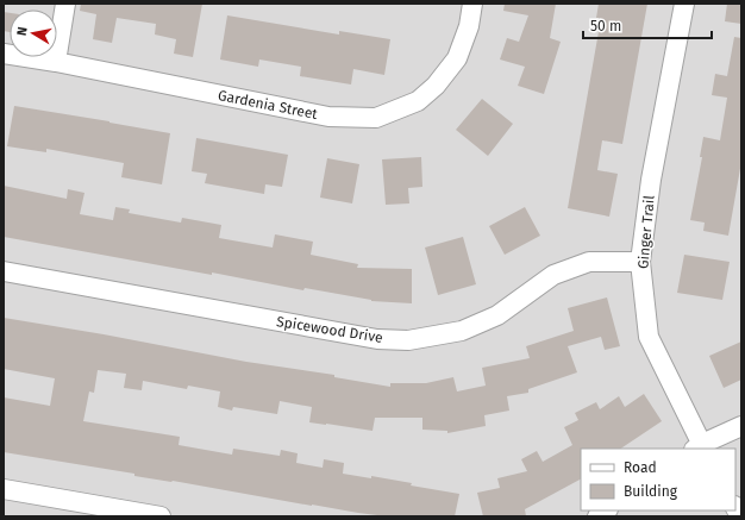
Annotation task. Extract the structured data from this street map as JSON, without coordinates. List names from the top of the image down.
{
  "streets": {
    "street": ["Gardenia Street", "Ginger Trail", "Spicewood Drive"]
  },
  "crossings": [
    ["Ginger Trail", "Spicewood Drive"]
  ],
  "legend": ["Road", "Building"],
  "scale_bar": "50 m",
  "north": "left"
}
